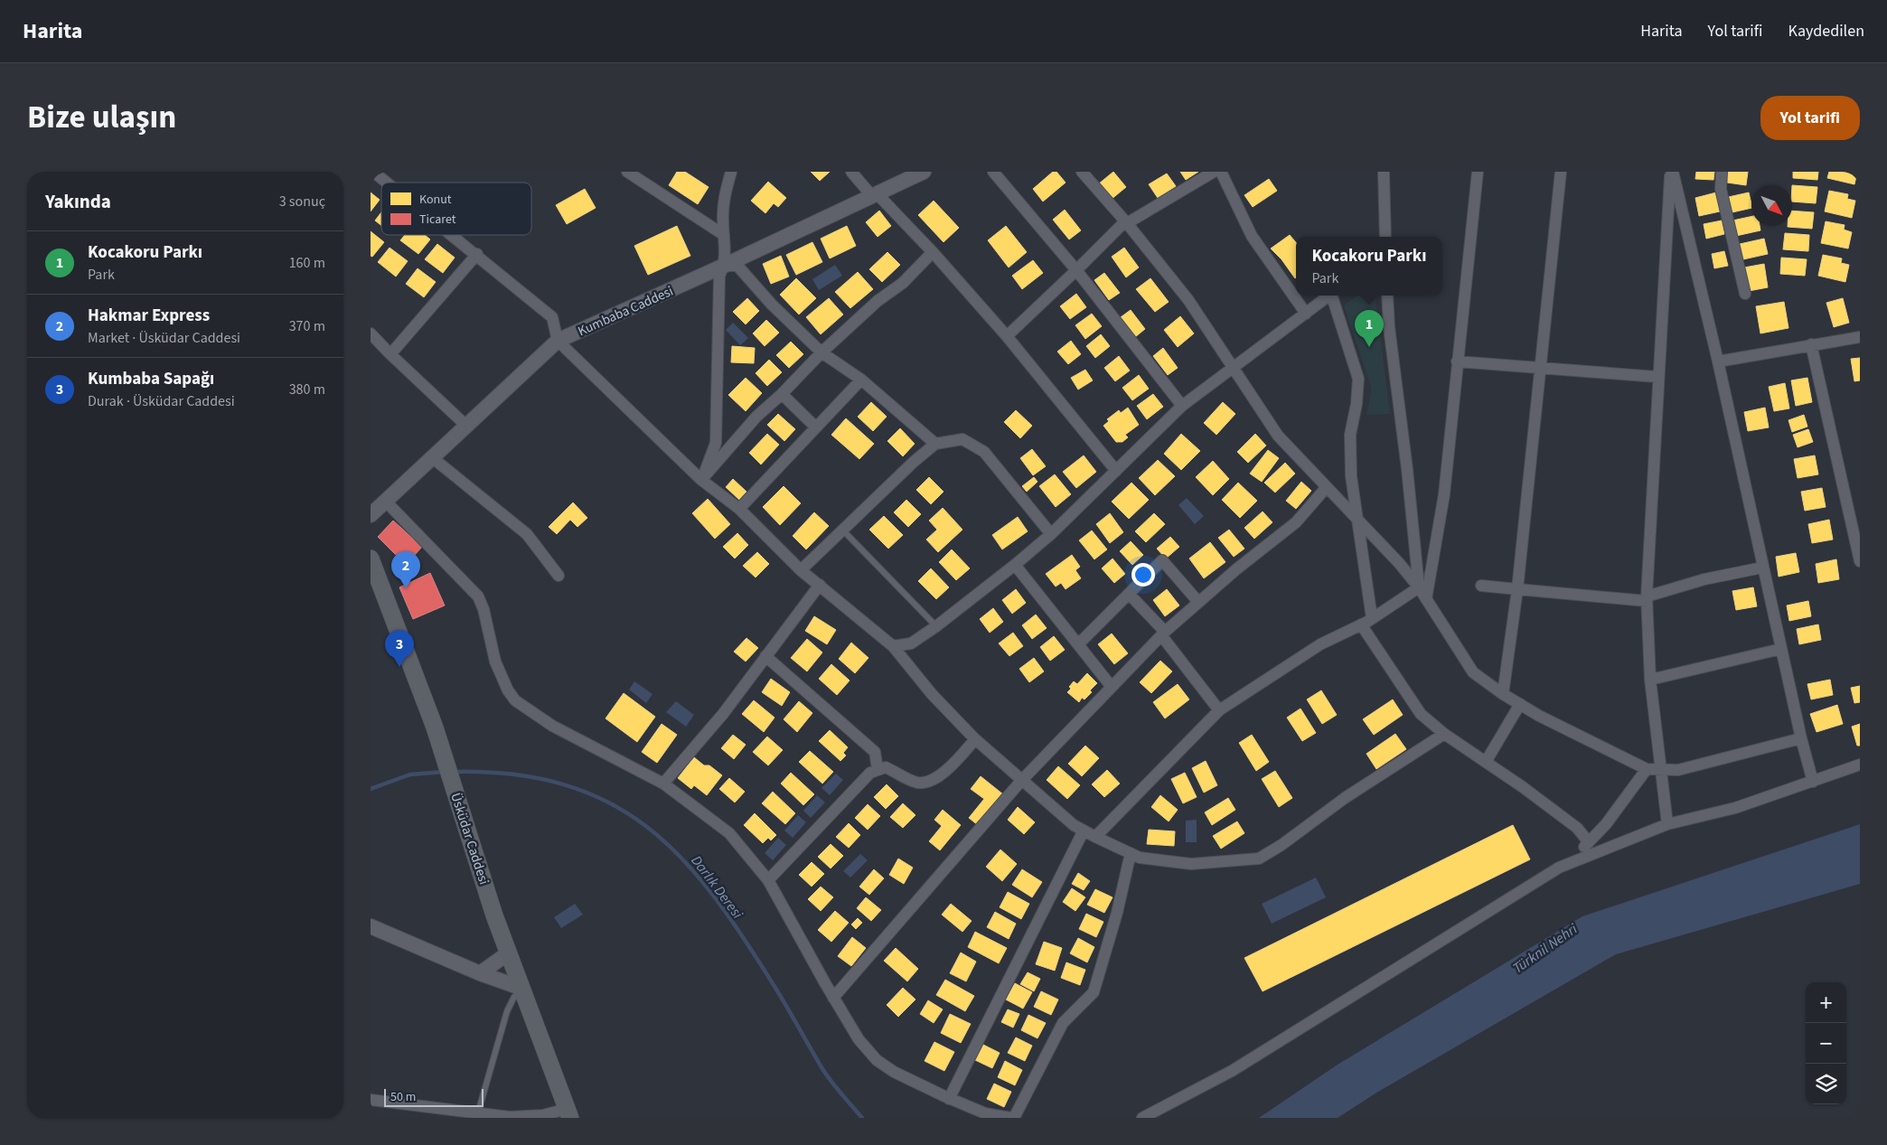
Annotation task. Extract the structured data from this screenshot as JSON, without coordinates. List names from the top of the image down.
{
  "streets": {
    "main road": ["Üsküdar Caddesi"],
    "street": ["Kumbaba Caddesi"]
  },
  "water": ["Darlık Deresi", "Türknil Nehri"],
  "legend": ["Konut", "Ticaret"],
  "scale_bar": "50 m",
  "north": "bottom right",
  "page": {
    "header": "Harita",
    "nav": ["Harita", "Yol tarifi", "Kaydedilen"],
    "title": "Bize ulaşın",
    "buttons": "Yol tarifi",
    "heading": ["Yakında", "3 sonuç"],
    "list": [
      {
        "mark": "1",
        "name": "Kocakoru Parkı",
        "note": "Park",
        "value": "160 m"
      },
      {
        "mark": "2",
        "name": "Hakmar Express",
        "note": "Market · Üsküdar Caddesi",
        "value": "370 m"
      },
      {
        "mark": "3",
        "name": "Kumbaba Sapağı",
        "note": "Durak · Üsküdar Caddesi",
        "value": "380 m"
      }
    ],
    "popup": ["Kocakoru Parkı", "Park"],
    "pins": ["1", "2", "3"],
    "map_buttons": ["+", "−"],
    "scale": "50 m"
  }
}
